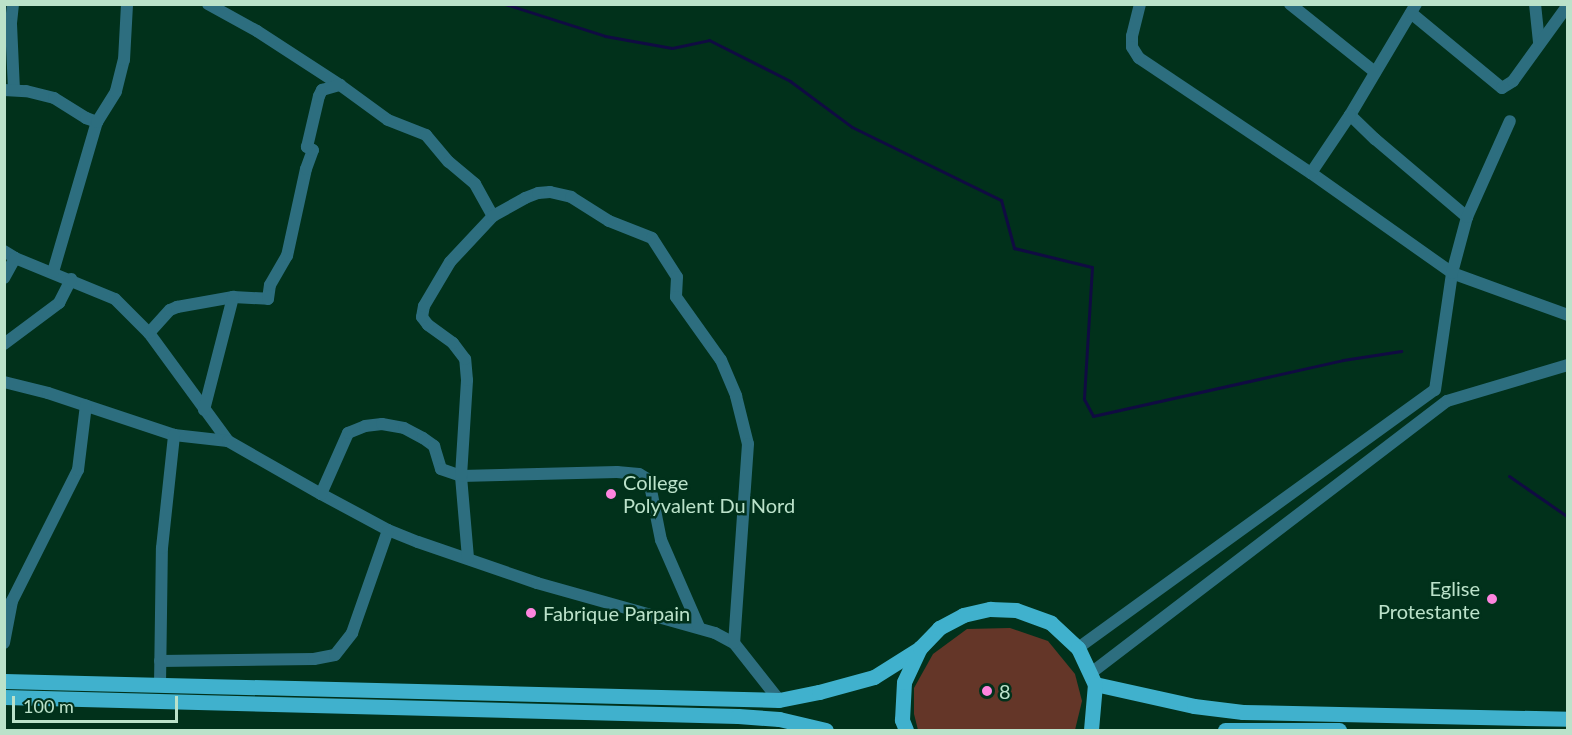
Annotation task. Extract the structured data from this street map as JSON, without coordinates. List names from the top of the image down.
{
  "places": [
    "College Polyvalent Du Nord",
    "Eglise Protestante",
    "Fabrique Parpain",
    "8"
  ],
  "scale_bar": "100 m"
}
